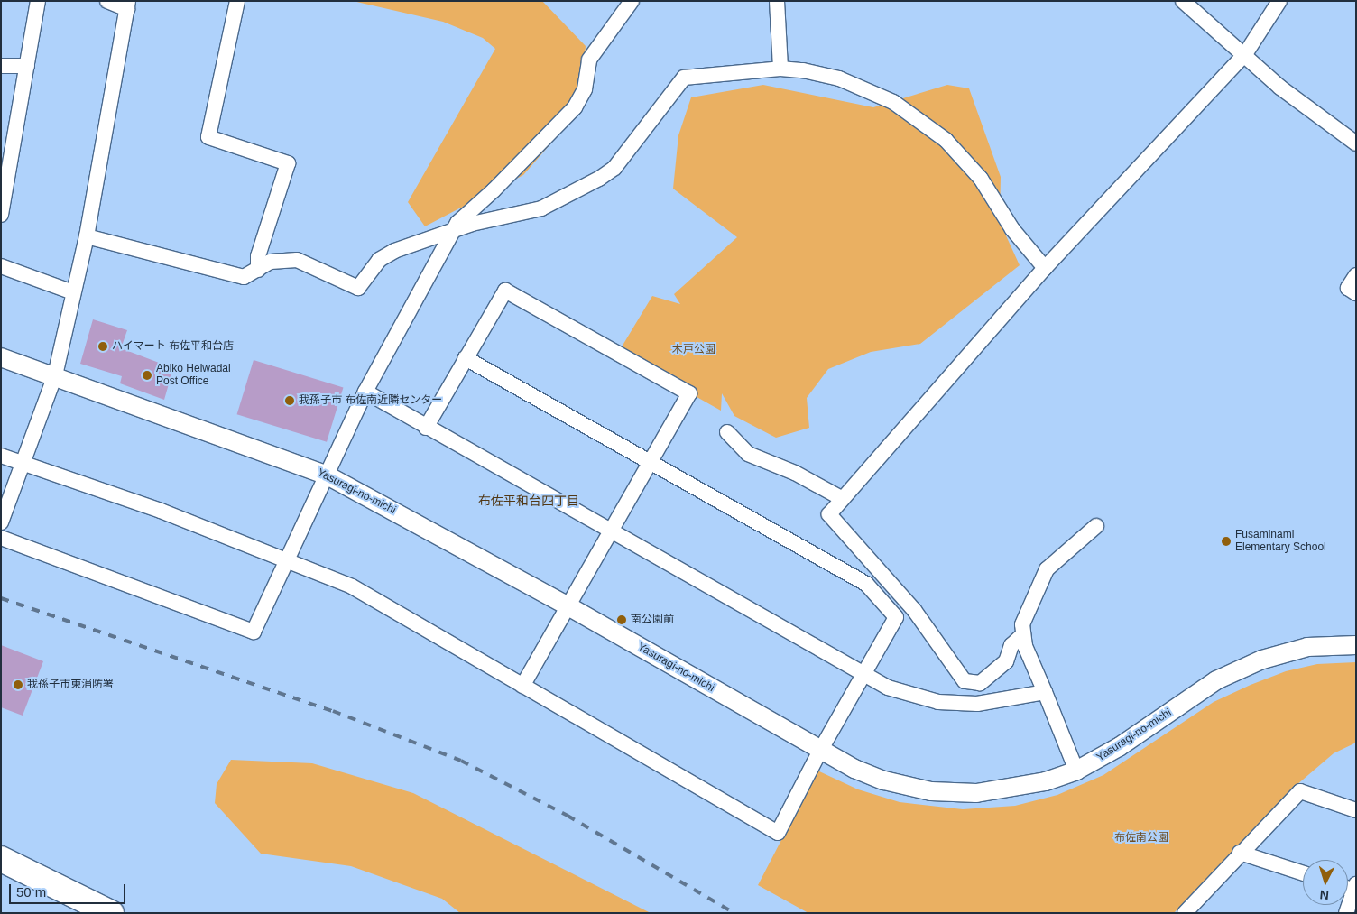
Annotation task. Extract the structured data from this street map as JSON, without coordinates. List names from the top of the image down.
{
  "streets": {
    "street": ["Yasuragi-no-michi"]
  },
  "districts": ["布佐平和台四丁目"],
  "parks": ["木戸公園", "布佐南公園"],
  "places": [
    "ハイマート 布佐平和台店",
    "Abiko Heiwadai Post Office",
    "我孫子市 布佐南近隣センター",
    "Fusaminami Elementary School",
    "南公園前",
    "我孫子市東消防署"
  ],
  "scale_bar": "50 m",
  "north": "bottom"
}
